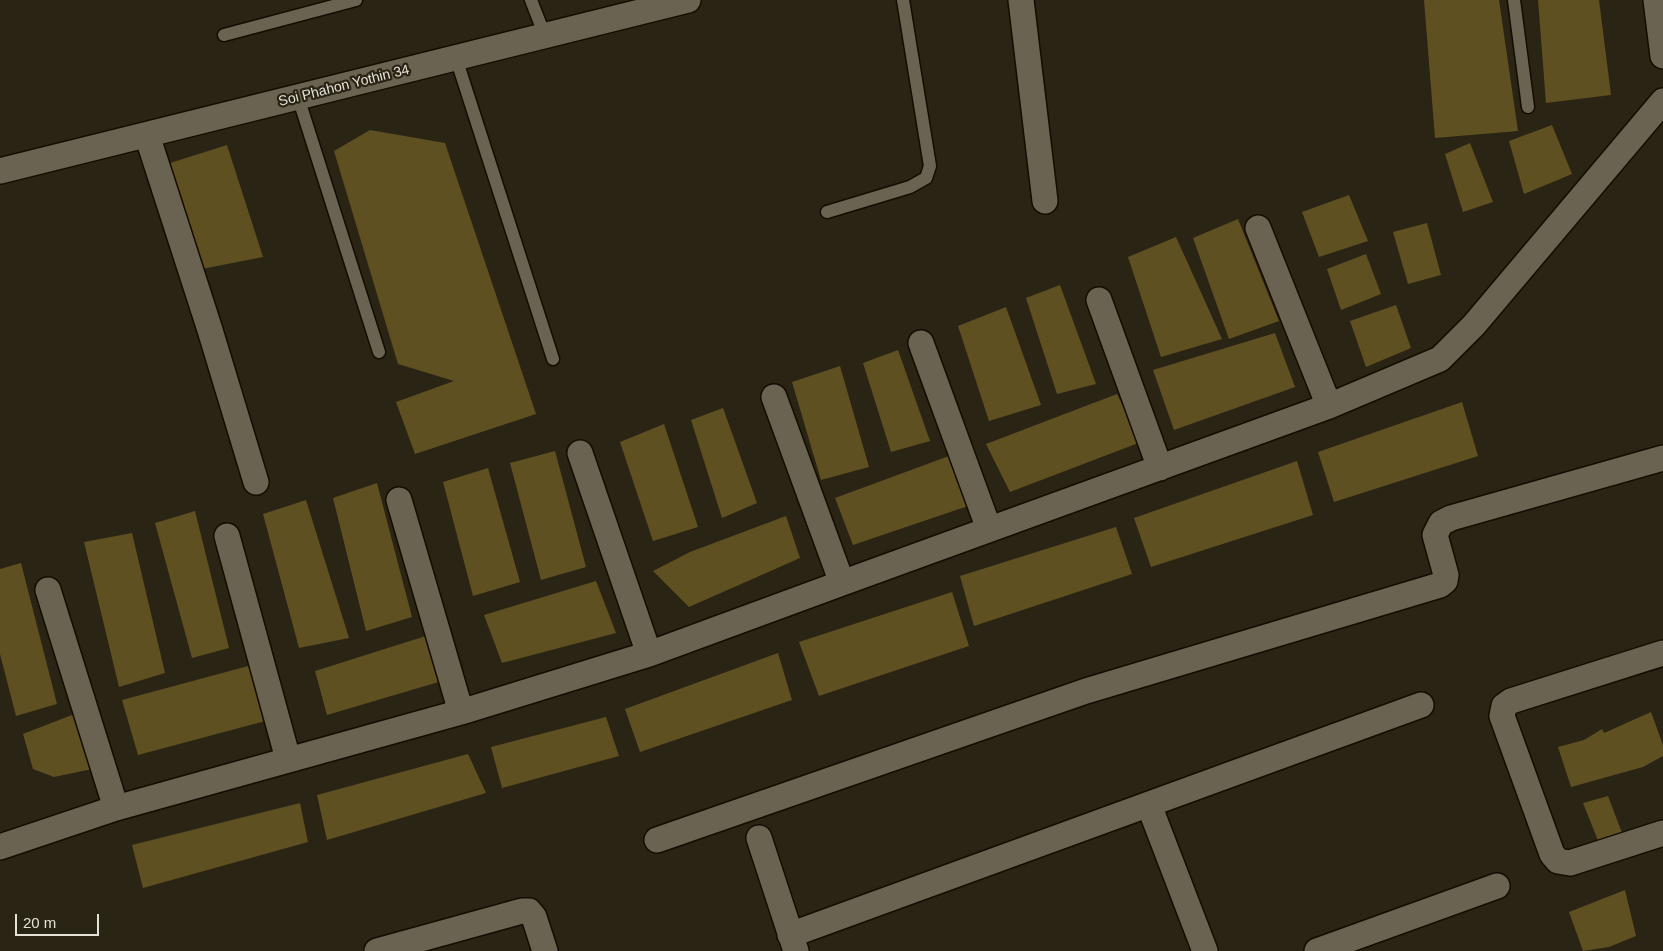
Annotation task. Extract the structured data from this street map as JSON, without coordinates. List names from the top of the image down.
{
  "streets": {
    "street": ["Soi Phahon Yothin 34"]
  },
  "scale_bar": "20 m"
}
